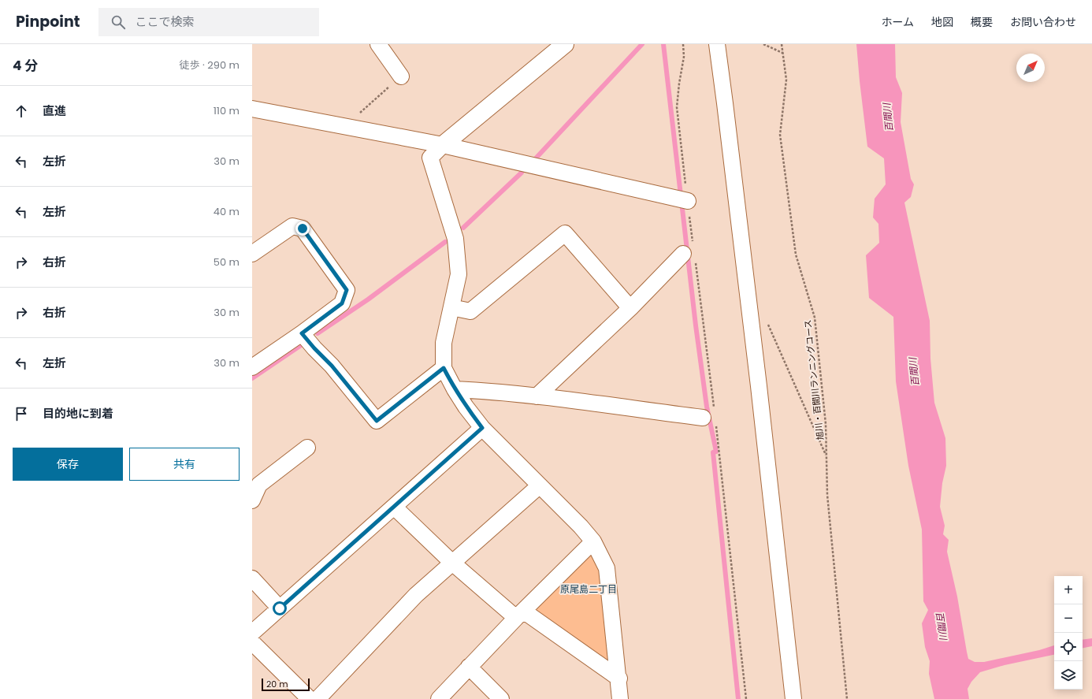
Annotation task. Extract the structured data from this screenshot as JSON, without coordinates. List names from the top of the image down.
{
  "streets": {
    "path": ["旭川・百間川ランニングコース"]
  },
  "districts": ["原尾島二丁目"],
  "water": ["百間川"],
  "scale_bar": "20 m",
  "north": "top right",
  "page": {
    "header": "Pinpoint",
    "search": "ここで検索",
    "nav": [
      "ホーム",
      "地図",
      "概要",
      "お問い合わせ"
    ],
    "heading": ["4 分", "徒歩 · 290 m"],
    "list": [
      ["直進", "110 m"],
      ["左折", "30 m"],
      ["左折", "40 m"],
      ["右折", "50 m"],
      ["右折", "30 m"],
      ["左折", "30 m"],
      "目的地に到着"
    ],
    "buttons": ["保存", "共有"],
    "map_buttons": ["+", "−"],
    "scale": "20 m"
  }
}
